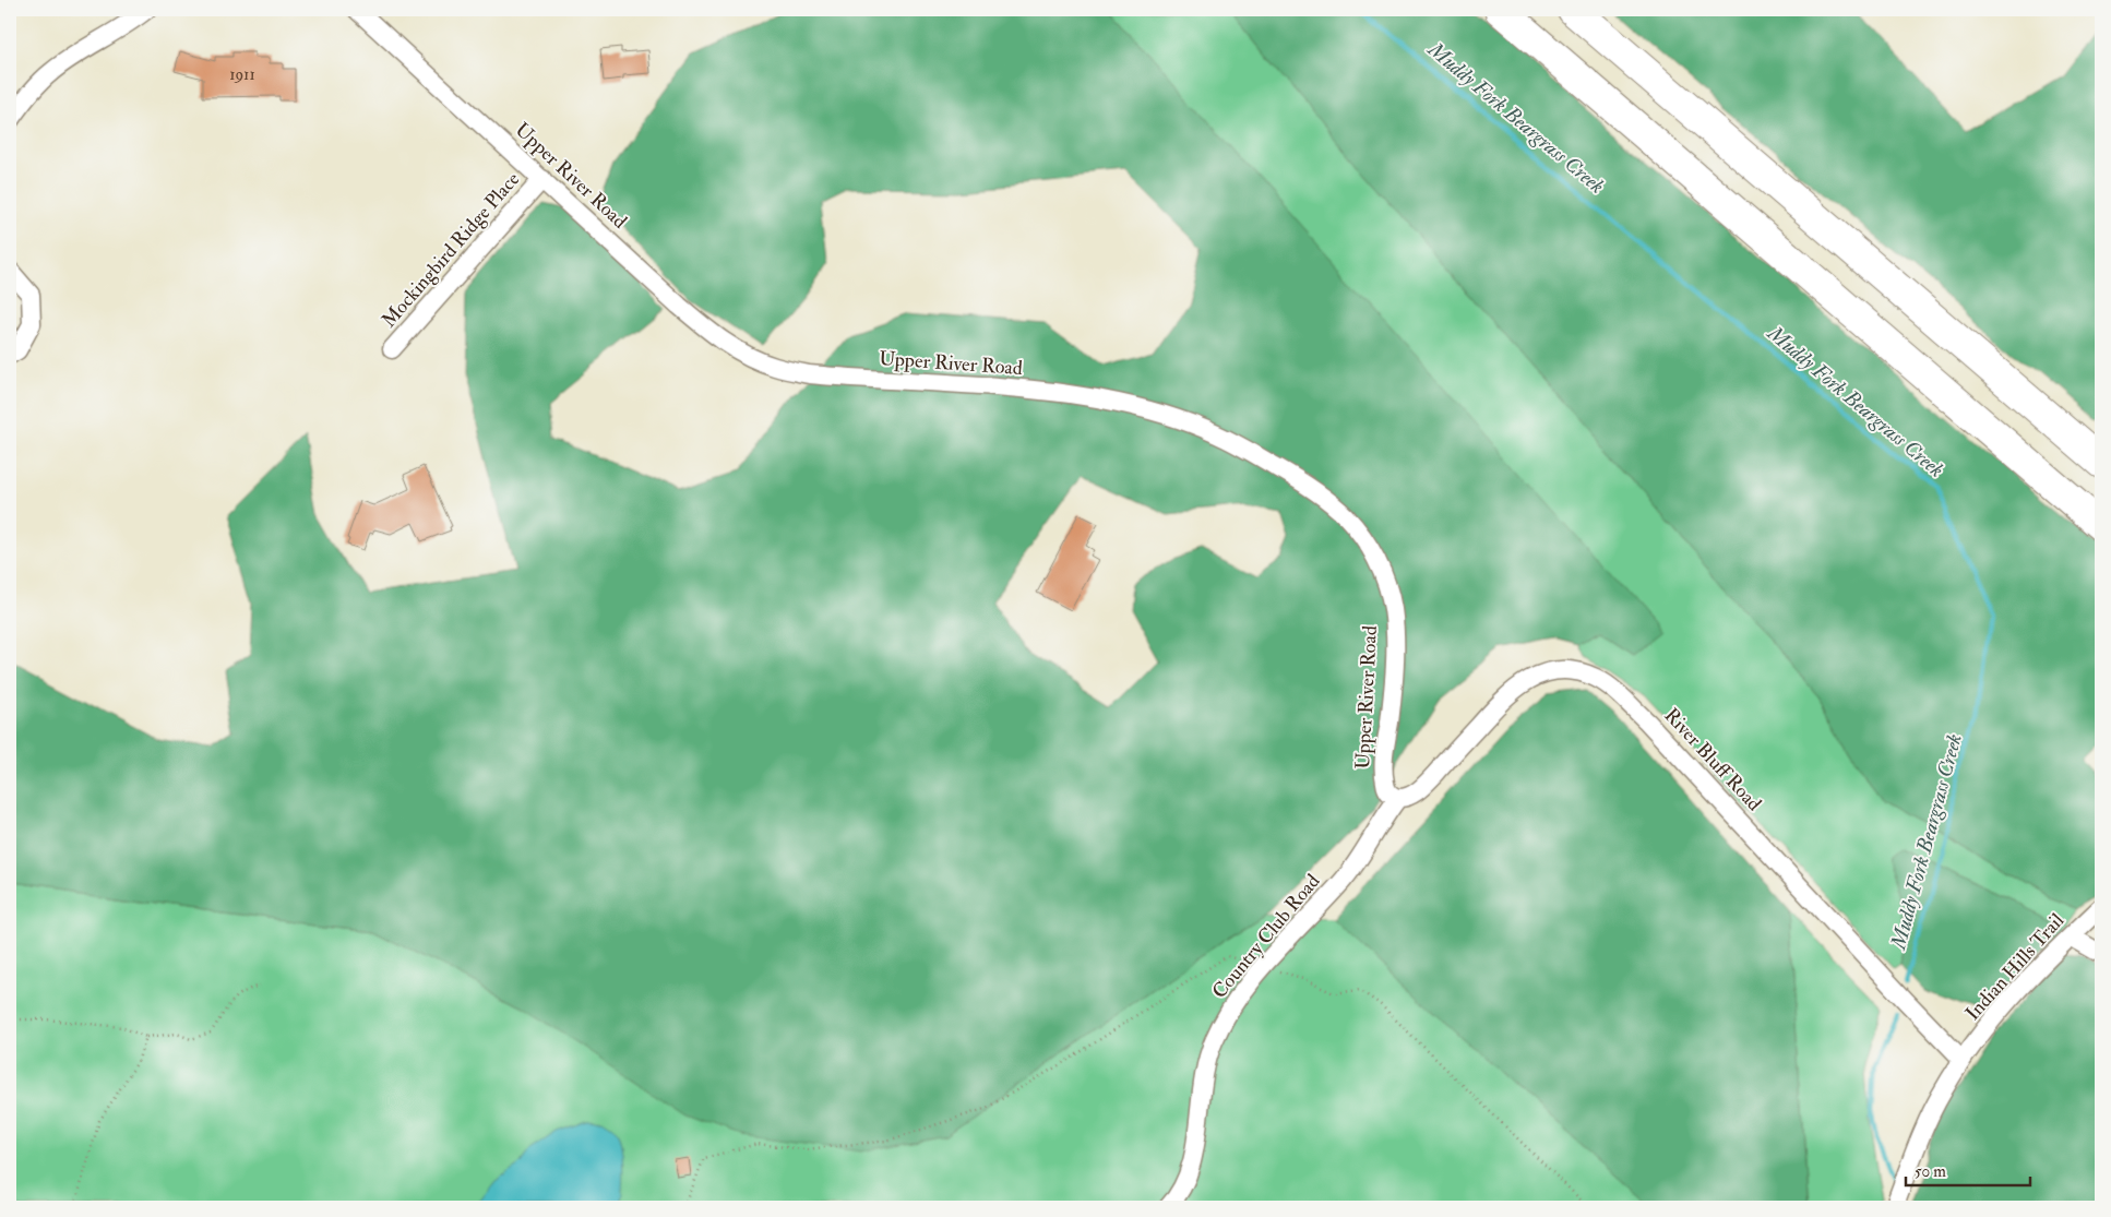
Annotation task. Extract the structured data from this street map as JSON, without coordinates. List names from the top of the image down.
{
  "streets": {
    "street": [
      "Upper River Road",
      "Mockingbird Ridge Place",
      "River Bluff Road",
      "Country Club Road",
      "Indian Hills Trail"
    ]
  },
  "crossings": [
    ["Upper River Road", "Mockingbird Ridge Place"],
    ["Upper River Road", "River Bluff Road"],
    ["Upper River Road", "Country Club Road"],
    ["River Bluff Road", "Country Club Road"],
    ["River Bluff Road", "Indian Hills Trail"]
  ],
  "water": ["Muddy Fork Beargrass Creek"],
  "house_numbers": ["1911"],
  "scale_bar": "50 m"
}
